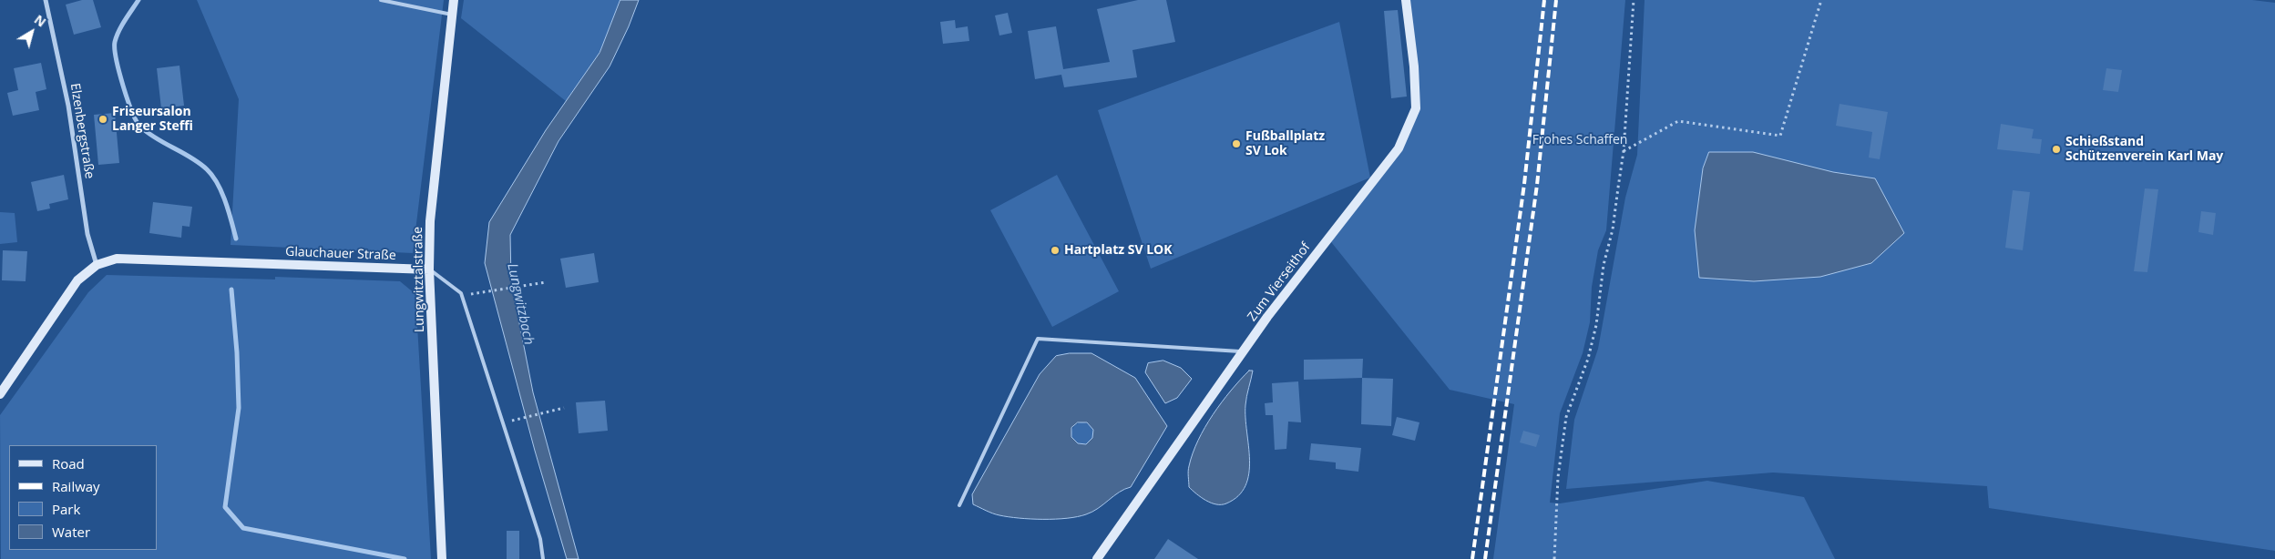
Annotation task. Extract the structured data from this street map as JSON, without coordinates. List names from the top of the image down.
{
  "streets": {
    "street": [
      "Elzenbergstraße",
      "Glauchauer Straße",
      "Lungwitztalstraße",
      "Zum Vierseithof"
    ]
  },
  "crossings": [
    ["Elzenbergstraße", "Glauchauer Straße"],
    ["Glauchauer Straße", "Lungwitztalstraße"]
  ],
  "water": ["Lungwitzbach"],
  "parks": ["Frohes Schaffen"],
  "places": [
    "Friseursalon Langer Steffi",
    "Fußballplatz SV Lok",
    "Schießstand Schützenverein Karl May",
    "Hartplatz SV LOK"
  ],
  "legend": [
    "Road",
    "Railway",
    "Park",
    "Water"
  ],
  "north": "top right"
}
